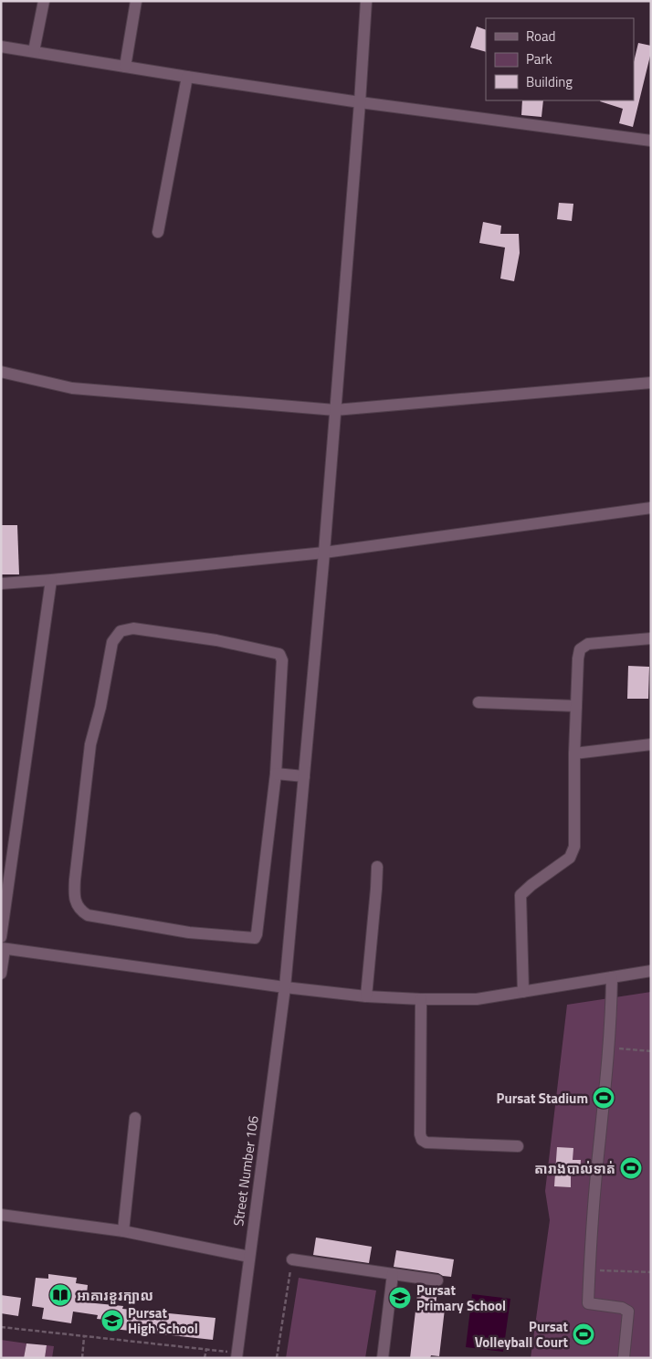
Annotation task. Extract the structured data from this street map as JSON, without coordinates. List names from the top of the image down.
{
  "streets": {
    "street": ["Street Number 106"]
  },
  "places": {
    "sports": ["Pursat Stadium", "តារាងបាល់ទាត់", "Pursat Volleyball Court"],
    "library": ["អាគារខួរក្បាល"],
    "school or university": ["Pursat Primary School", "Pursat High School"]
  },
  "legend": ["Road", "Park", "Building"]
}
